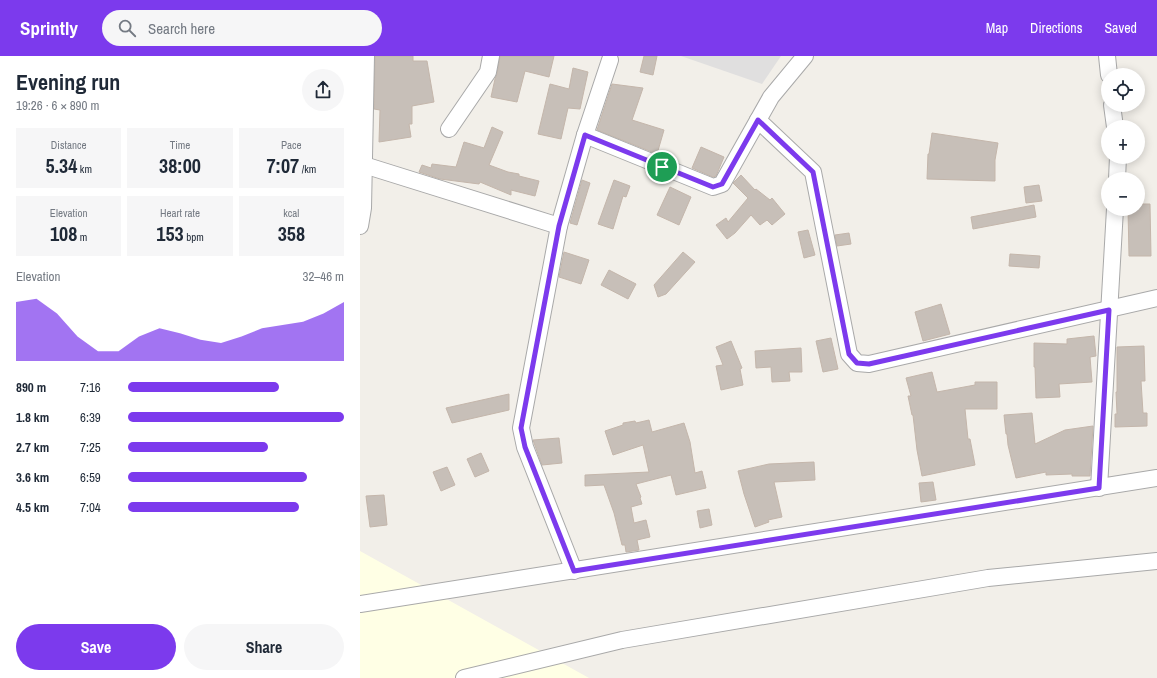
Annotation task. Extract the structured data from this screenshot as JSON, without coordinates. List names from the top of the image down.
{
  "page": {
    "header": "Sprintly",
    "search": "Search here",
    "nav": ["Map", "Directions", "Saved"],
    "heading": ["Evening run", "19:26 · 6 × 890 m"],
    "map_buttons": ["+", "−"],
    "stats": [
      ["Distance", "5.34 km"],
      ["Time", "38:00"],
      ["Pace", "7:07 /km"],
      ["Elevation", "108 m"],
      ["Heart rate", "153 bpm"],
      ["kcal", "358"]
    ],
    "chart": ["Elevation", "32–46 m"],
    "list": [
      {
        "name": "890 m",
        "note": "7:16"
      },
      {
        "name": "1.8 km",
        "note": "6:39"
      },
      {
        "name": "2.7 km",
        "note": "7:25"
      },
      {
        "name": "3.6 km",
        "note": "6:59"
      },
      {
        "name": "4.5 km",
        "note": "7:04"
      }
    ],
    "buttons": ["Save", "Share"]
  }
}
